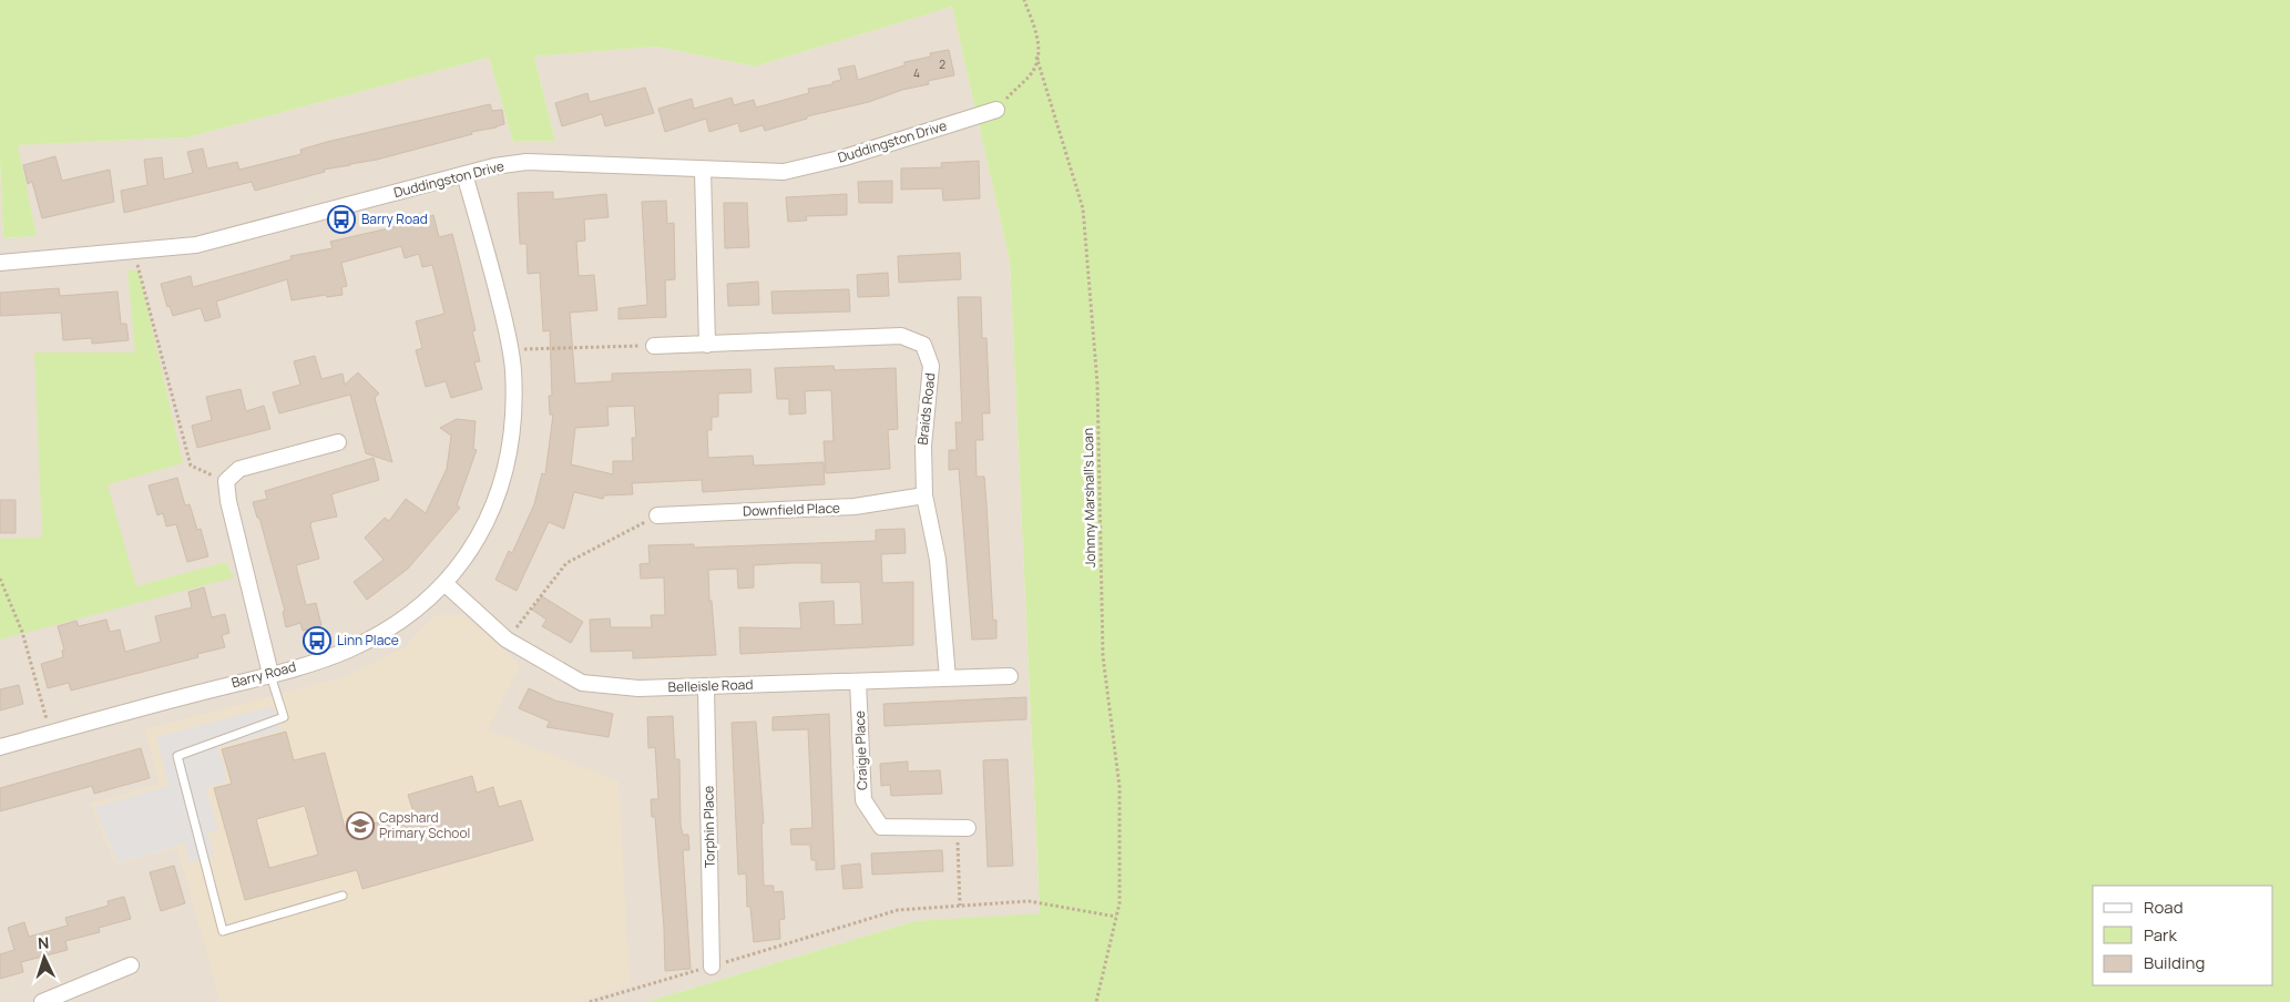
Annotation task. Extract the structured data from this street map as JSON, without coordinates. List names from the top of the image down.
{
  "streets": {
    "street": [
      "Duddingston Drive",
      "Braids Road",
      "Downfield Place",
      "Barry Road",
      "Belleisle Road",
      "Craigie Place",
      "Torphin Place"
    ],
    "path": ["Johnny Marshall's Loan"]
  },
  "crossings": [
    ["Duddingston Drive", "Barry Road"],
    ["Braids Road", "Downfield Place"],
    ["Braids Road", "Belleisle Road"],
    ["Barry Road", "Belleisle Road"],
    ["Belleisle Road", "Craigie Place"],
    ["Belleisle Road", "Torphin Place"]
  ],
  "places": {
    "bus stop": ["Barry Road", "Linn Place"],
    "school or university": ["Capshard Primary School"]
  },
  "house_numbers": ["2", "4"],
  "legend": ["Road", "Park", "Building"],
  "north": "top"
}
